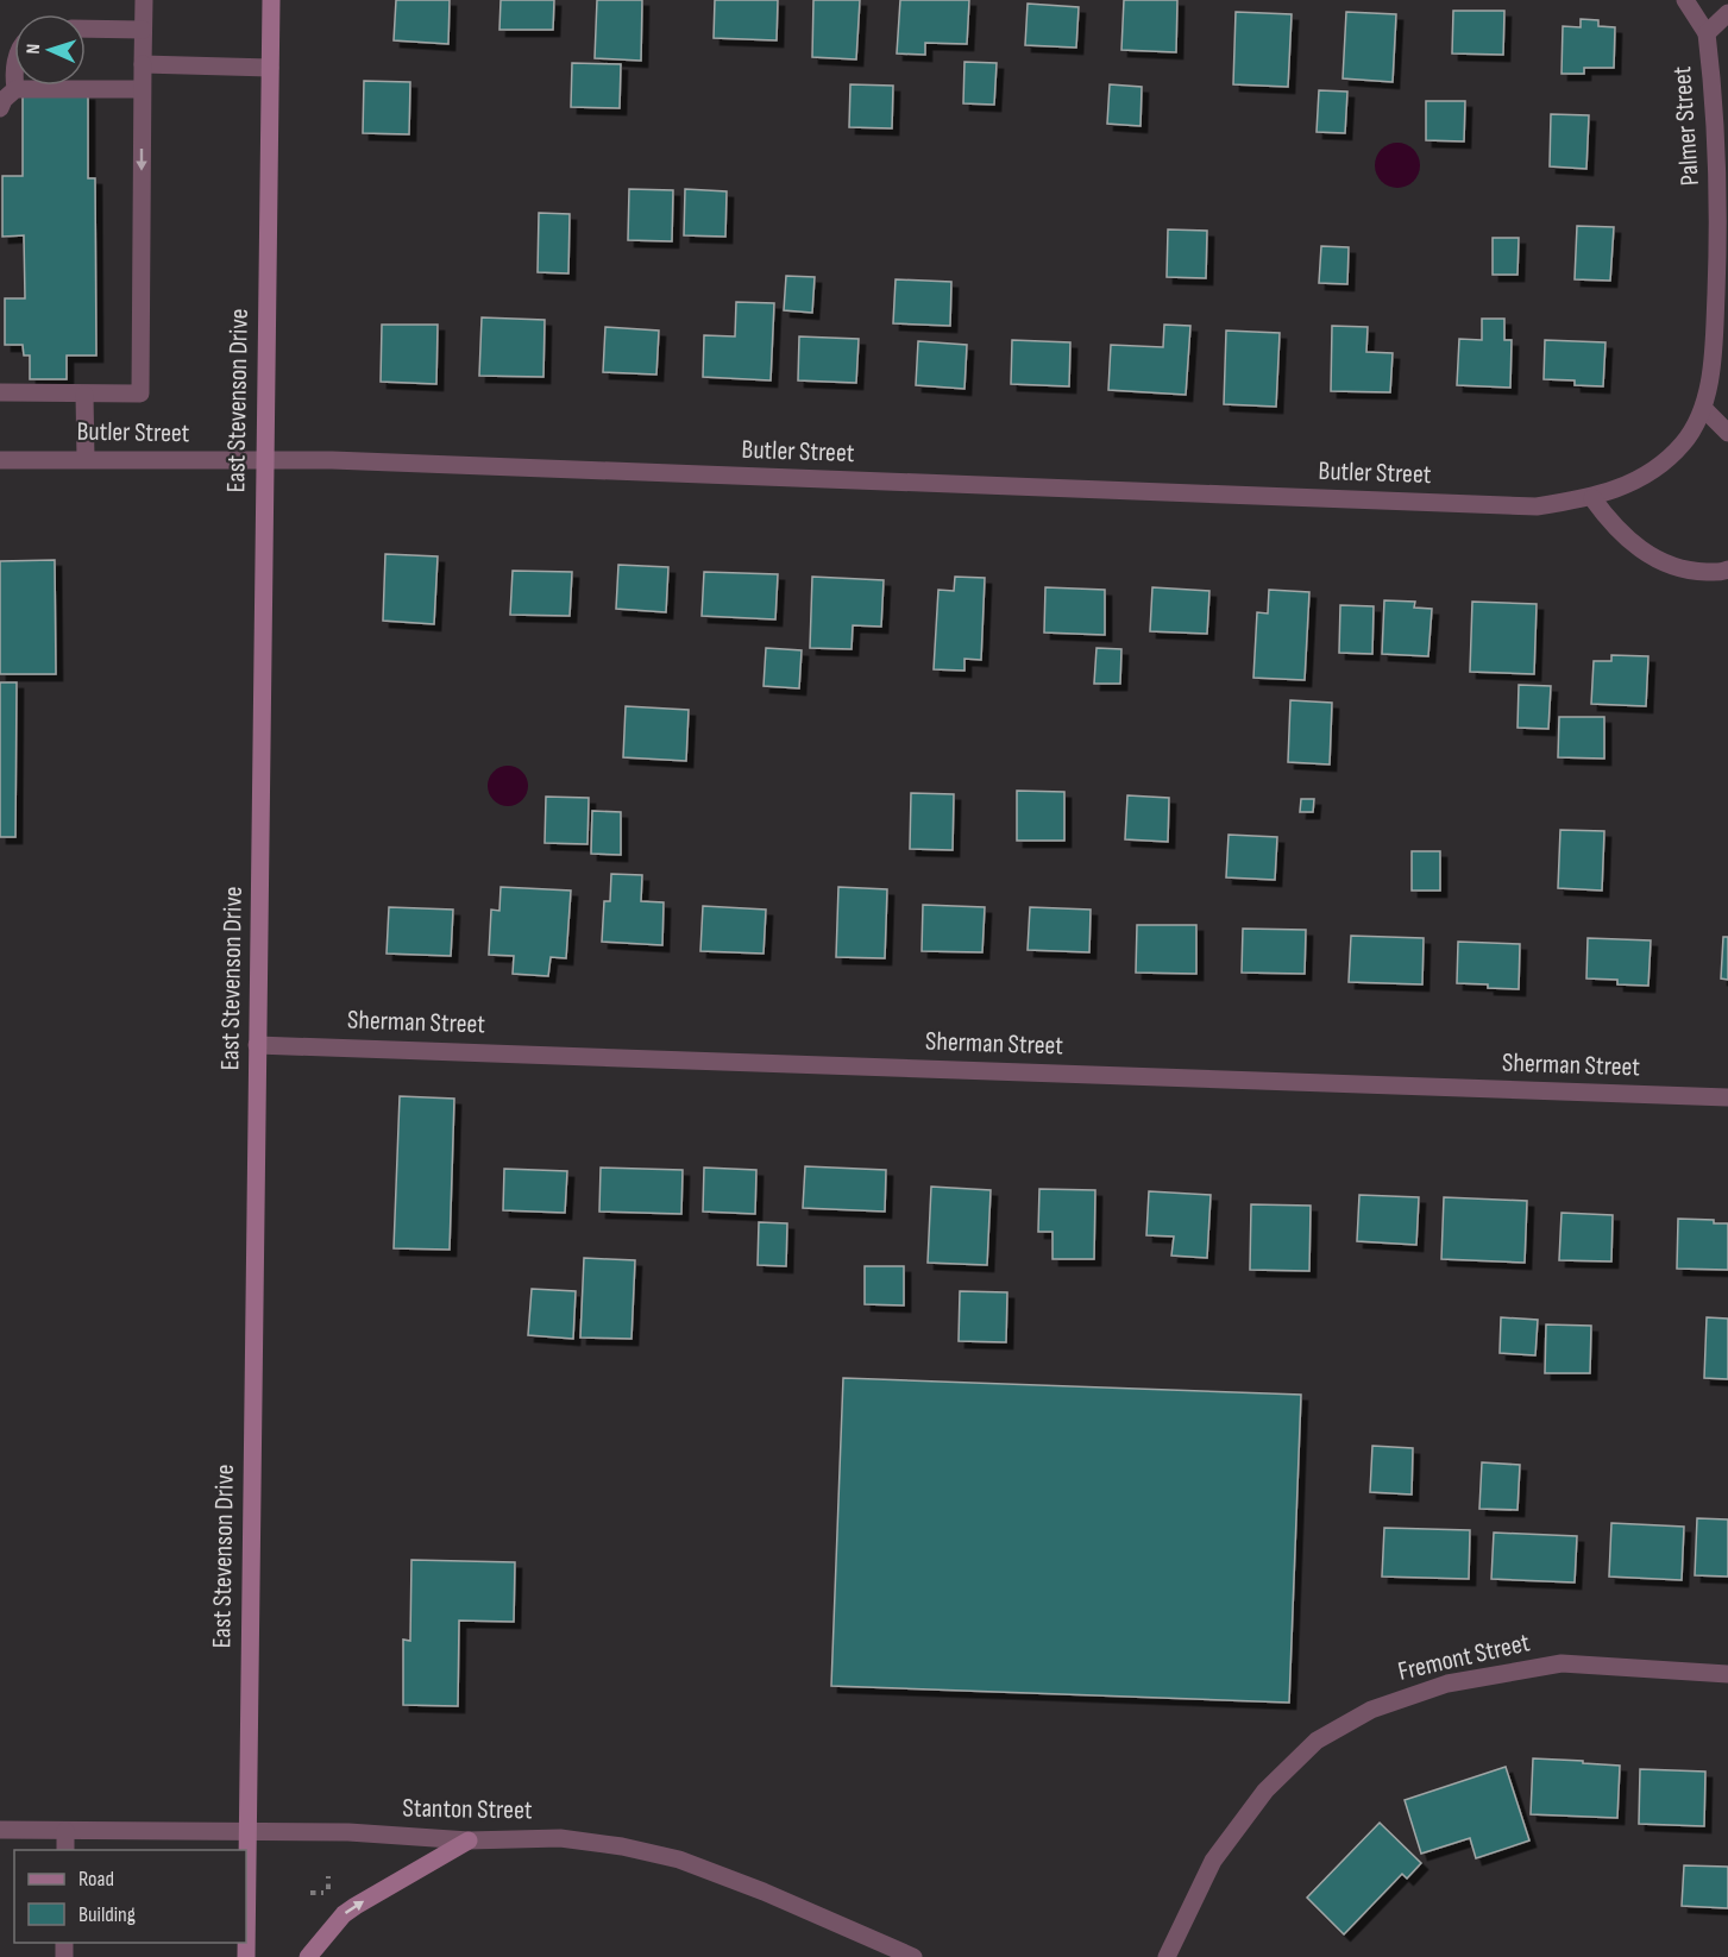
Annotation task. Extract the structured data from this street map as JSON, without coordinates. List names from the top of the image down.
{
  "streets": {
    "main road": ["East Stevenson Drive"],
    "street": [
      "Palmer Street",
      "Butler Street",
      "Sherman Street",
      "Fremont Street",
      "Stanton Street"
    ]
  },
  "crossings": [
    ["Palmer Street", "Butler Street"],
    ["East Stevenson Drive", "Butler Street"],
    ["East Stevenson Drive", "Sherman Street"],
    ["East Stevenson Drive", "Stanton Street"]
  ],
  "legend": ["Road", "Building"],
  "north": "left"
}
